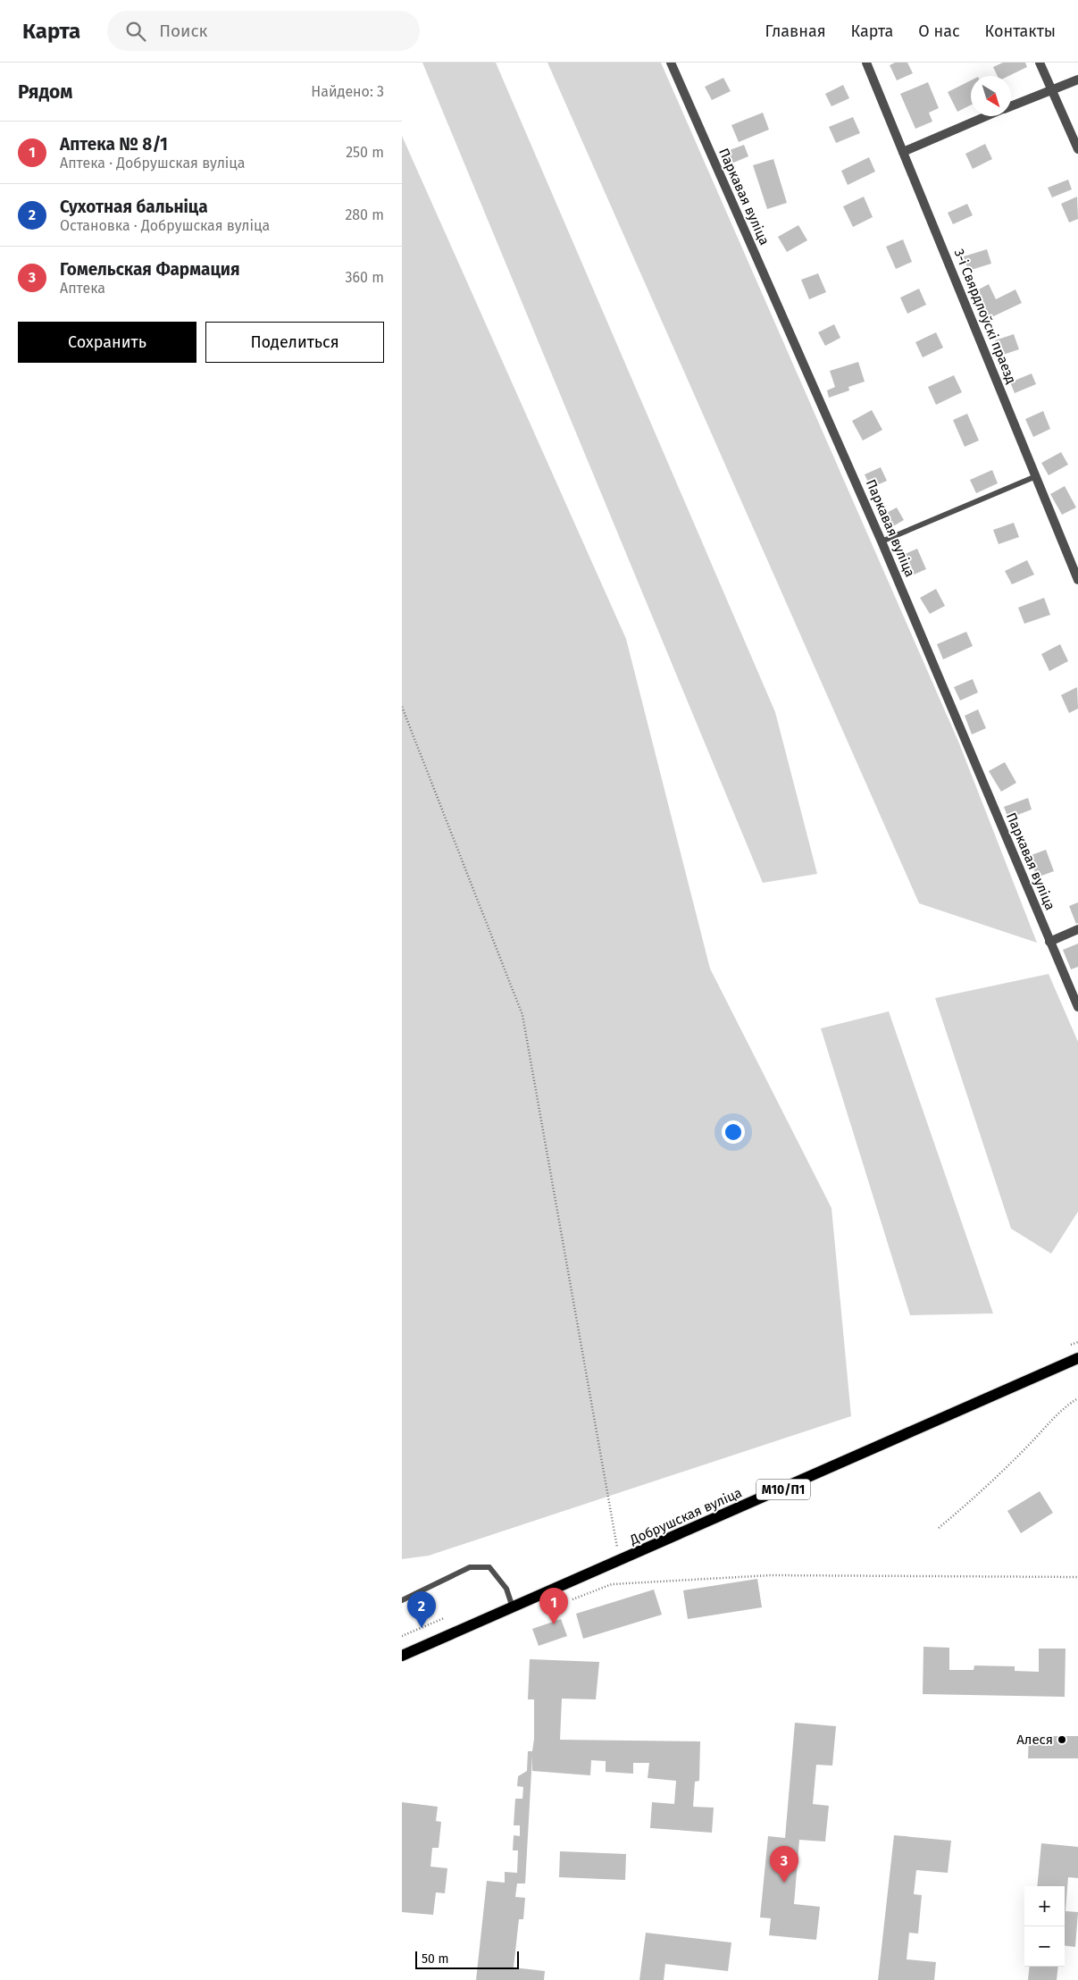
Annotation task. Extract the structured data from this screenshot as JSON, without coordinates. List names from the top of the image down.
{
  "streets": {
    "main road": ["М10/П1", "Добрушская вуліца"],
    "street": ["Паркавая вуліца", "3-і Свярдлоўскі праезд"]
  },
  "places": ["Алеся"],
  "scale_bar": "50 m",
  "north": "bottom right",
  "page": {
    "header": "Карта",
    "search": "Поиск",
    "nav": [
      "Главная",
      "Карта",
      "О нас",
      "Контакты"
    ],
    "heading": ["Рядом", "Найдено: 3"],
    "list": [
      {
        "mark": "1",
        "name": "Аптека № 8/1",
        "note": "Аптека · Добрушская вуліца",
        "value": "250 m"
      },
      {
        "mark": "2",
        "name": "Сухотная бальніца",
        "note": "Остановка · Добрушская вуліца",
        "value": "280 m"
      },
      {
        "mark": "3",
        "name": "Гомельская Фармация",
        "note": "Аптека",
        "value": "360 m"
      }
    ],
    "buttons": ["Сохранить", "Поделиться"],
    "pins": ["1", "2", "3"],
    "map_buttons": ["+", "−"],
    "scale": "50 m"
  }
}
